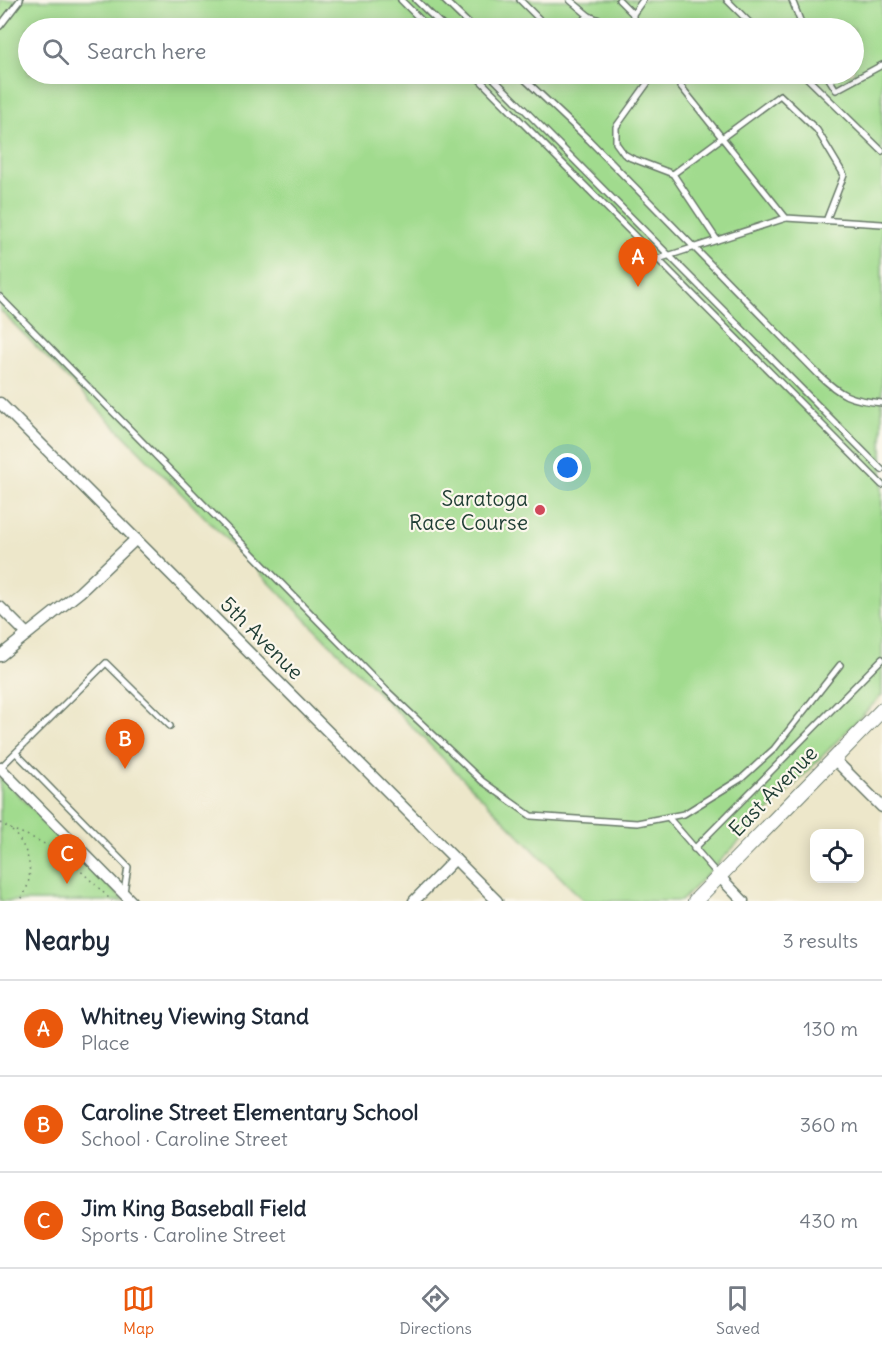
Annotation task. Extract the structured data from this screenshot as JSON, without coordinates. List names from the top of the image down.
{
  "streets": {
    "street": ["5th Avenue", "East Avenue"]
  },
  "places": ["Saratoga Race Course"],
  "page": {
    "search": "Search here",
    "pins": ["A", "B", "C"],
    "heading": ["Nearby", "3 results"],
    "list": [
      {
        "mark": "A",
        "name": "Whitney Viewing Stand",
        "note": "Place",
        "value": "130 m"
      },
      {
        "mark": "B",
        "name": "Caroline Street Elementary School",
        "note": "School · Caroline Street",
        "value": "360 m"
      },
      {
        "mark": "C",
        "name": "Jim King Baseball Field",
        "note": "Sports · Caroline Street",
        "value": "430 m"
      }
    ],
    "nav": ["Map", "Directions", "Saved"]
  }
}
